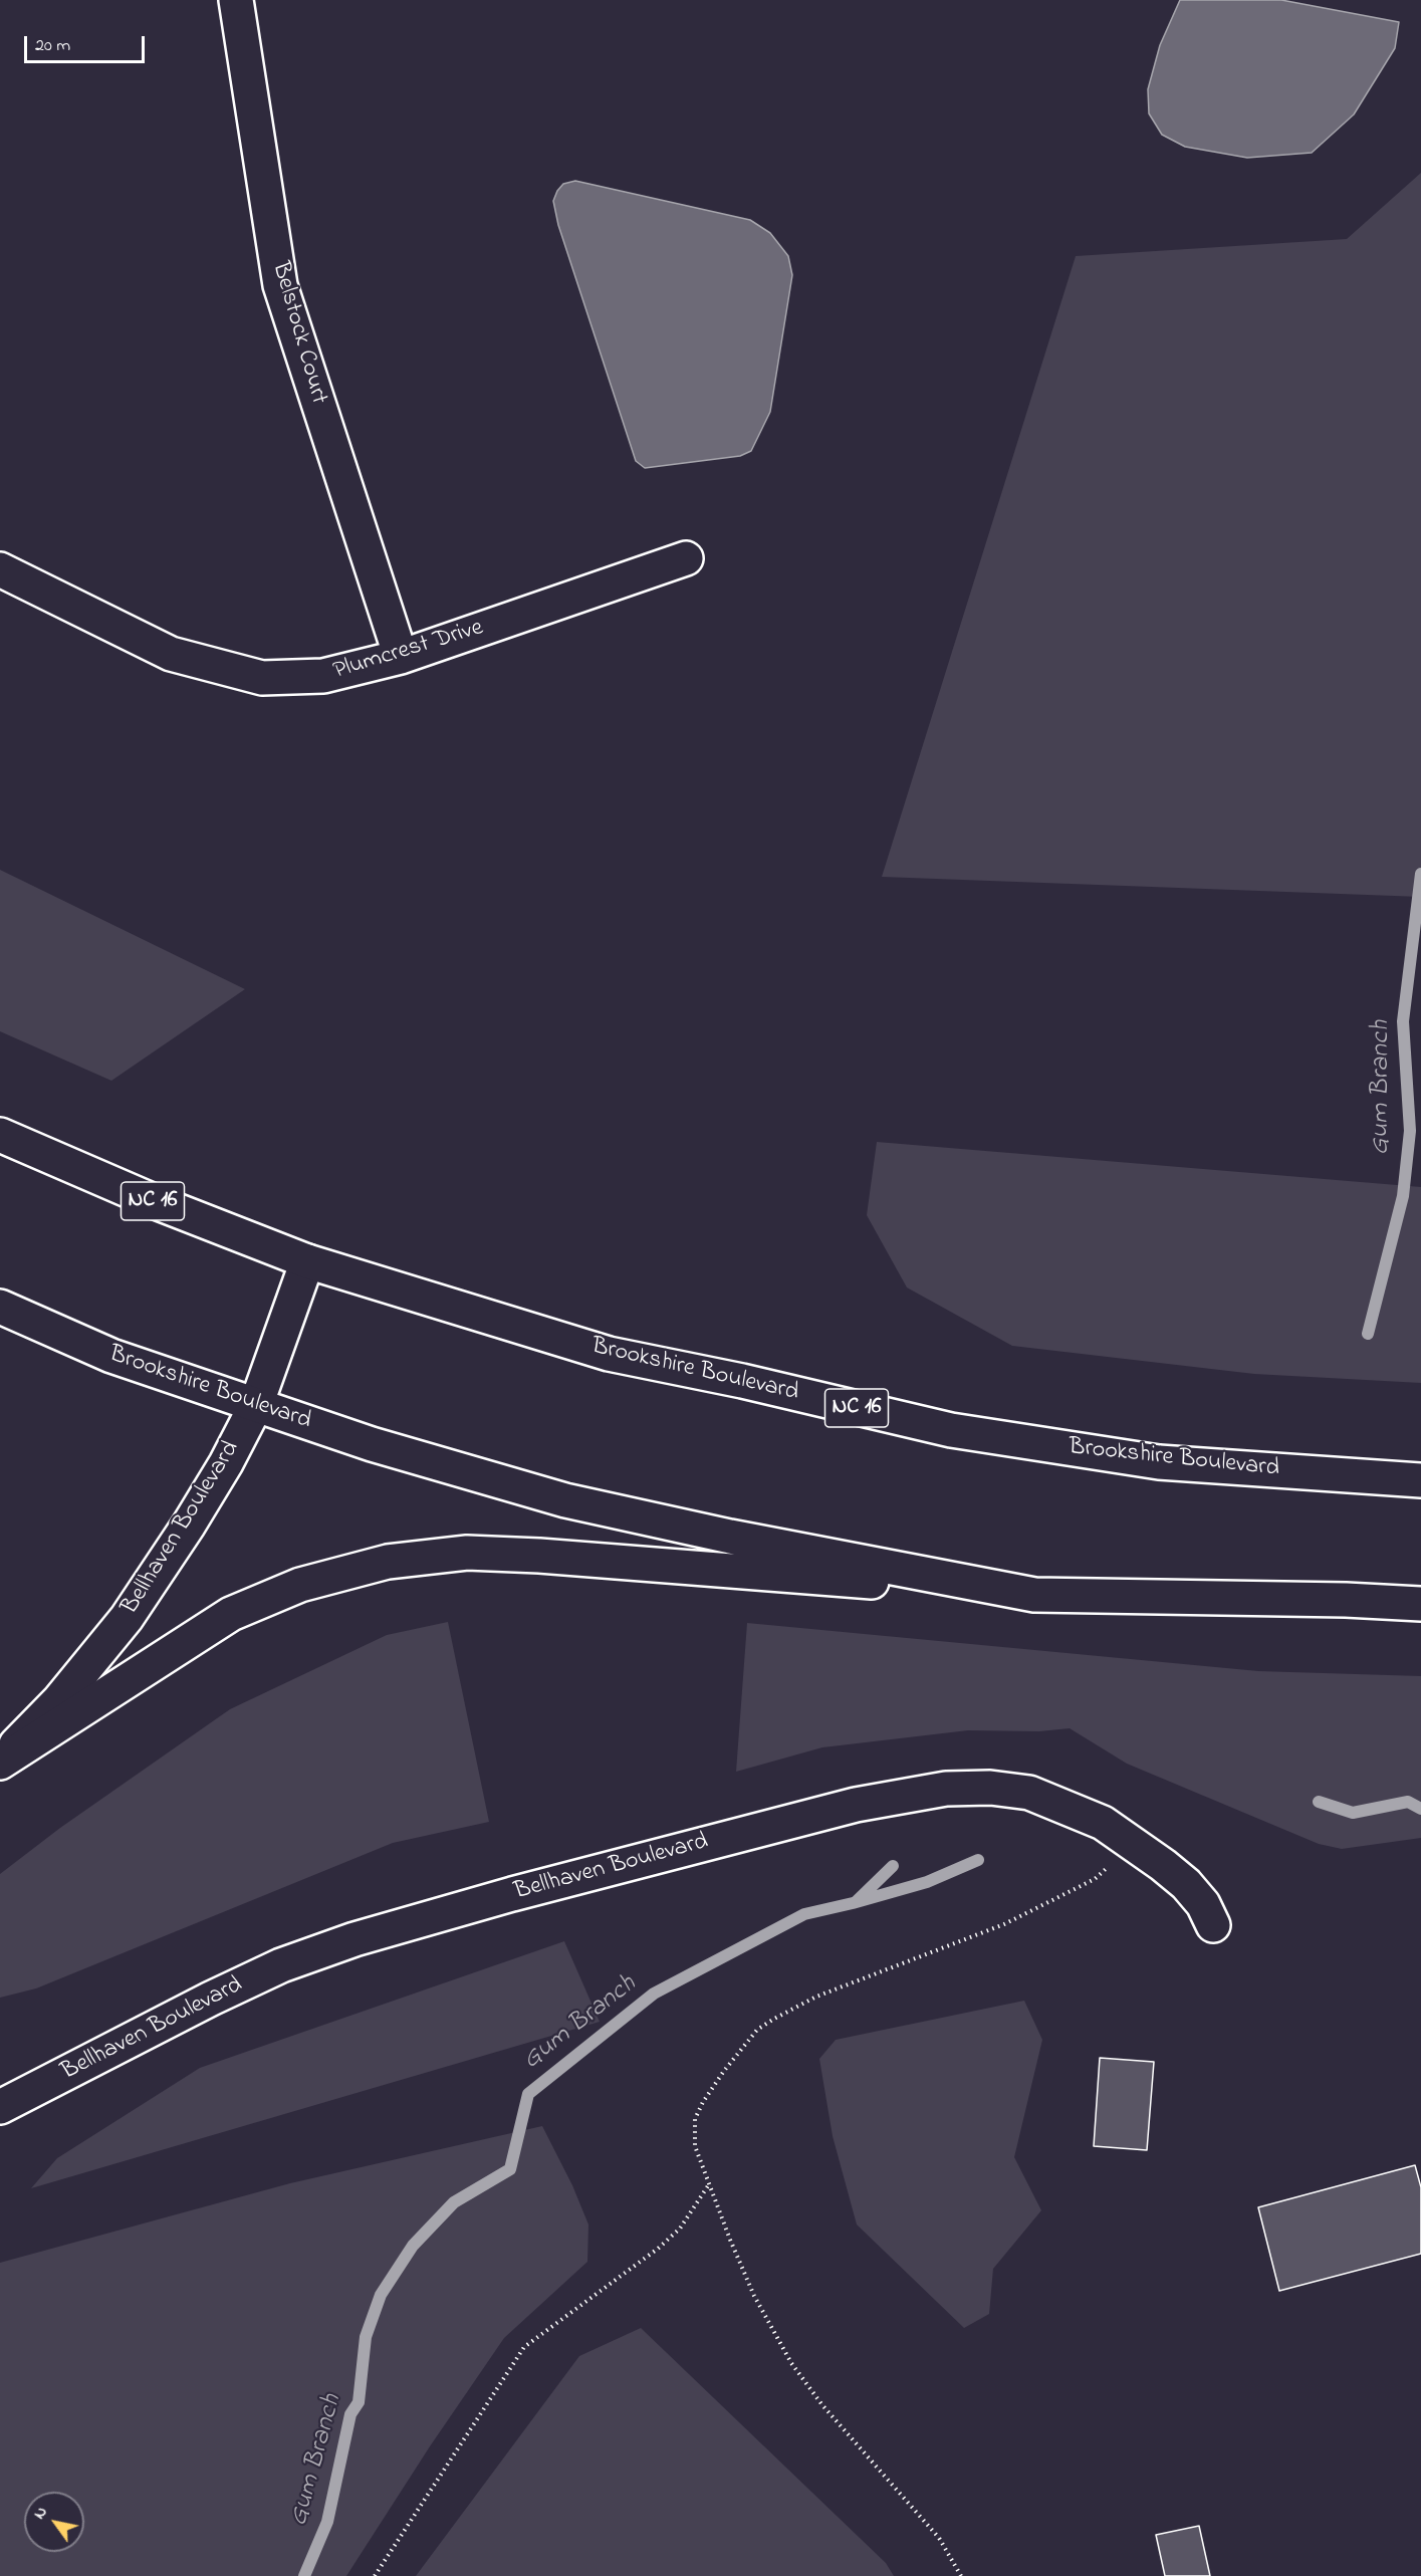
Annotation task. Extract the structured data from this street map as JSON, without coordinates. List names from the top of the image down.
{
  "streets": {
    "main road": [
      "Belstock Court",
      "Plumcrest Drive",
      "NC 16",
      "Brookshire Boulevard",
      "Bellhaven Boulevard"
    ]
  },
  "crossings": [
    ["Belstock Court", "Plumcrest Drive"],
    ["Brookshire Boulevard", "Bellhaven Boulevard"]
  ],
  "water": ["Gum Branch"],
  "scale_bar": "20 m",
  "north": "top left"
}
